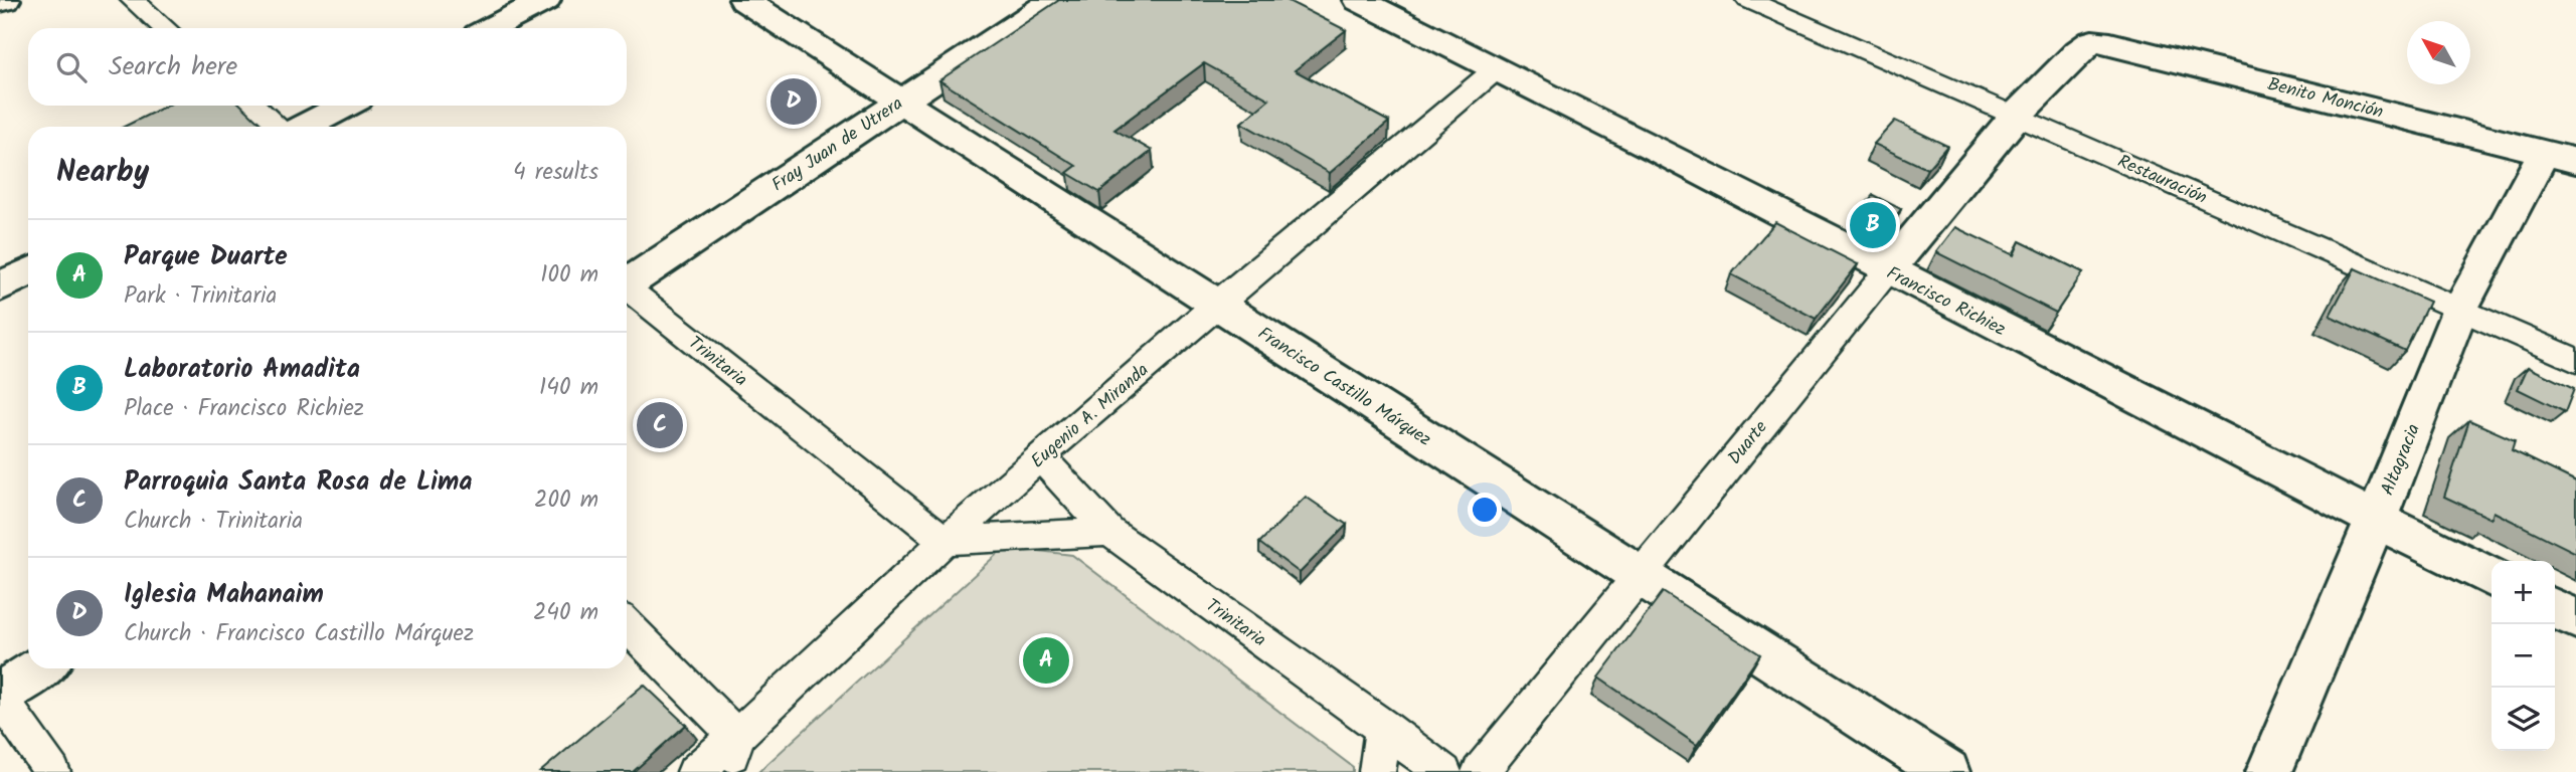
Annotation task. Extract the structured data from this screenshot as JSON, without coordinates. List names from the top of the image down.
{
  "streets": {
    "main road": [
      "Benito Monción",
      "Fray Juan de Utrera",
      "Francisco Richiez",
      "Francisco Castillo Márquez",
      "Duarte",
      "Altagracia"
    ],
    "street": ["Restauración", "Trinitaria", "Eugenio A. Miranda"]
  },
  "crossings": [
    ["Benito Monción", "Duarte"],
    ["Benito Monción", "Altagracia"],
    ["Fray Juan de Utrera", "Francisco Castillo Márquez"],
    ["Restauración", "Duarte"],
    ["Restauración", "Altagracia"],
    ["Francisco Richiez", "Eugenio A. Miranda"],
    ["Francisco Richiez", "Duarte"],
    ["Francisco Richiez", "Altagracia"],
    ["Trinitaria", "Eugenio A. Miranda"],
    ["Francisco Castillo Márquez", "Eugenio A. Miranda"],
    ["Francisco Castillo Márquez", "Duarte"]
  ],
  "north": "top left",
  "page": {
    "search": "Search here",
    "pins": [
      "D",
      "B",
      "C",
      "A"
    ],
    "heading": ["Nearby", "4 results"],
    "list": [
      {
        "mark": "A",
        "name": "Parque Duarte",
        "note": "Park · Trinitaria",
        "value": "100 m"
      },
      {
        "mark": "B",
        "name": "Laboratorio Amadita",
        "note": "Place · Francisco Richiez",
        "value": "140 m"
      },
      {
        "mark": "C",
        "name": "Parroquia Santa Rosa de Lima",
        "note": "Church · Trinitaria",
        "value": "200 m"
      },
      {
        "mark": "D",
        "name": "Iglesia Mahanaim",
        "note": "Church · Francisco Castillo Márquez",
        "value": "240 m"
      }
    ],
    "map_buttons": ["+", "−"]
  }
}
